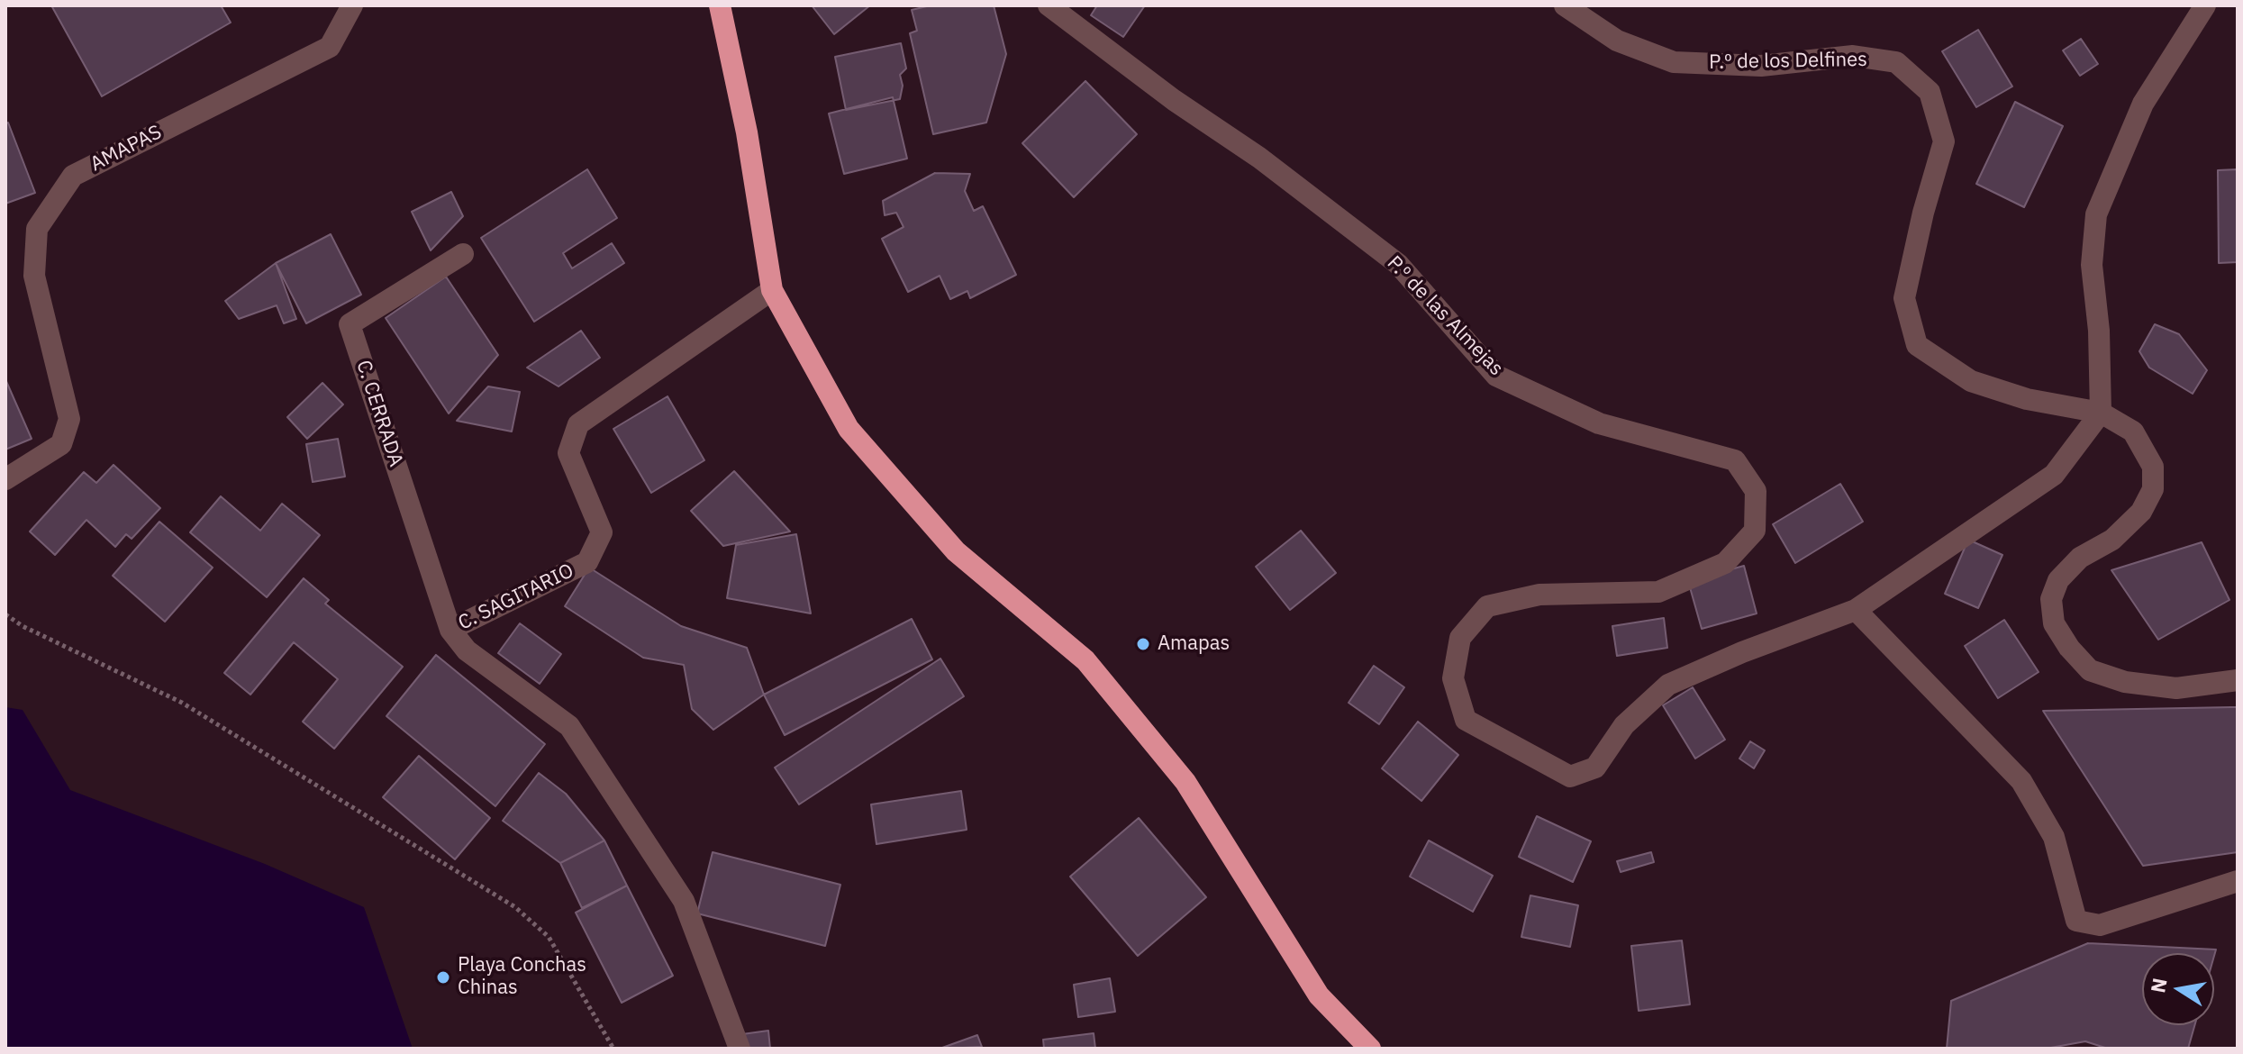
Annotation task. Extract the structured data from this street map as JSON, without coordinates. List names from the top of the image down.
{
  "streets": {
    "street": [
      "P.º de los Delfines",
      "AMAPAS",
      "P.º de las Almejas",
      "C. CERRADA",
      "C. SAGITARIO"
    ]
  },
  "crossings": [
    ["C. CERRADA", "C. SAGITARIO"]
  ],
  "places": ["Amapas", "Playa Conchas Chinas"],
  "north": "left"
}
